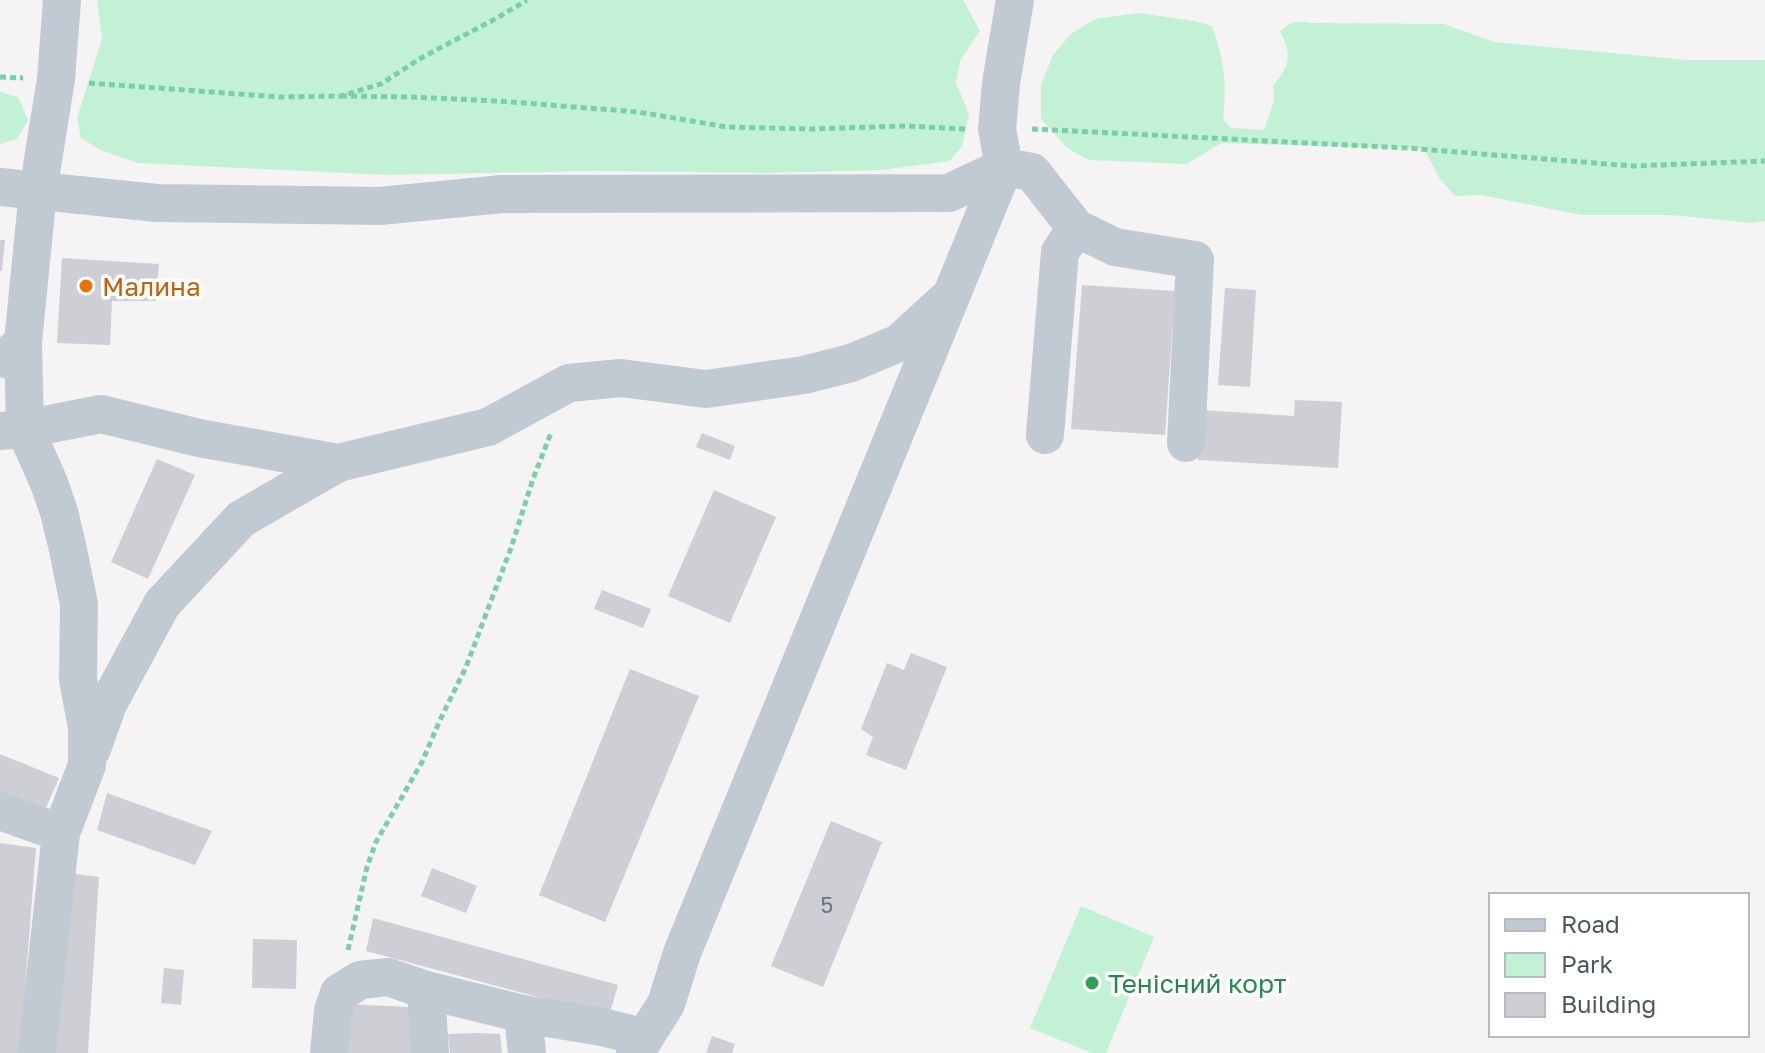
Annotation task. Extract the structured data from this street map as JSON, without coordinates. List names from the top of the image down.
{
  "places": ["Малина", "Тенісний корт"],
  "house_numbers": ["5"],
  "legend": ["Road", "Park", "Building"]
}
